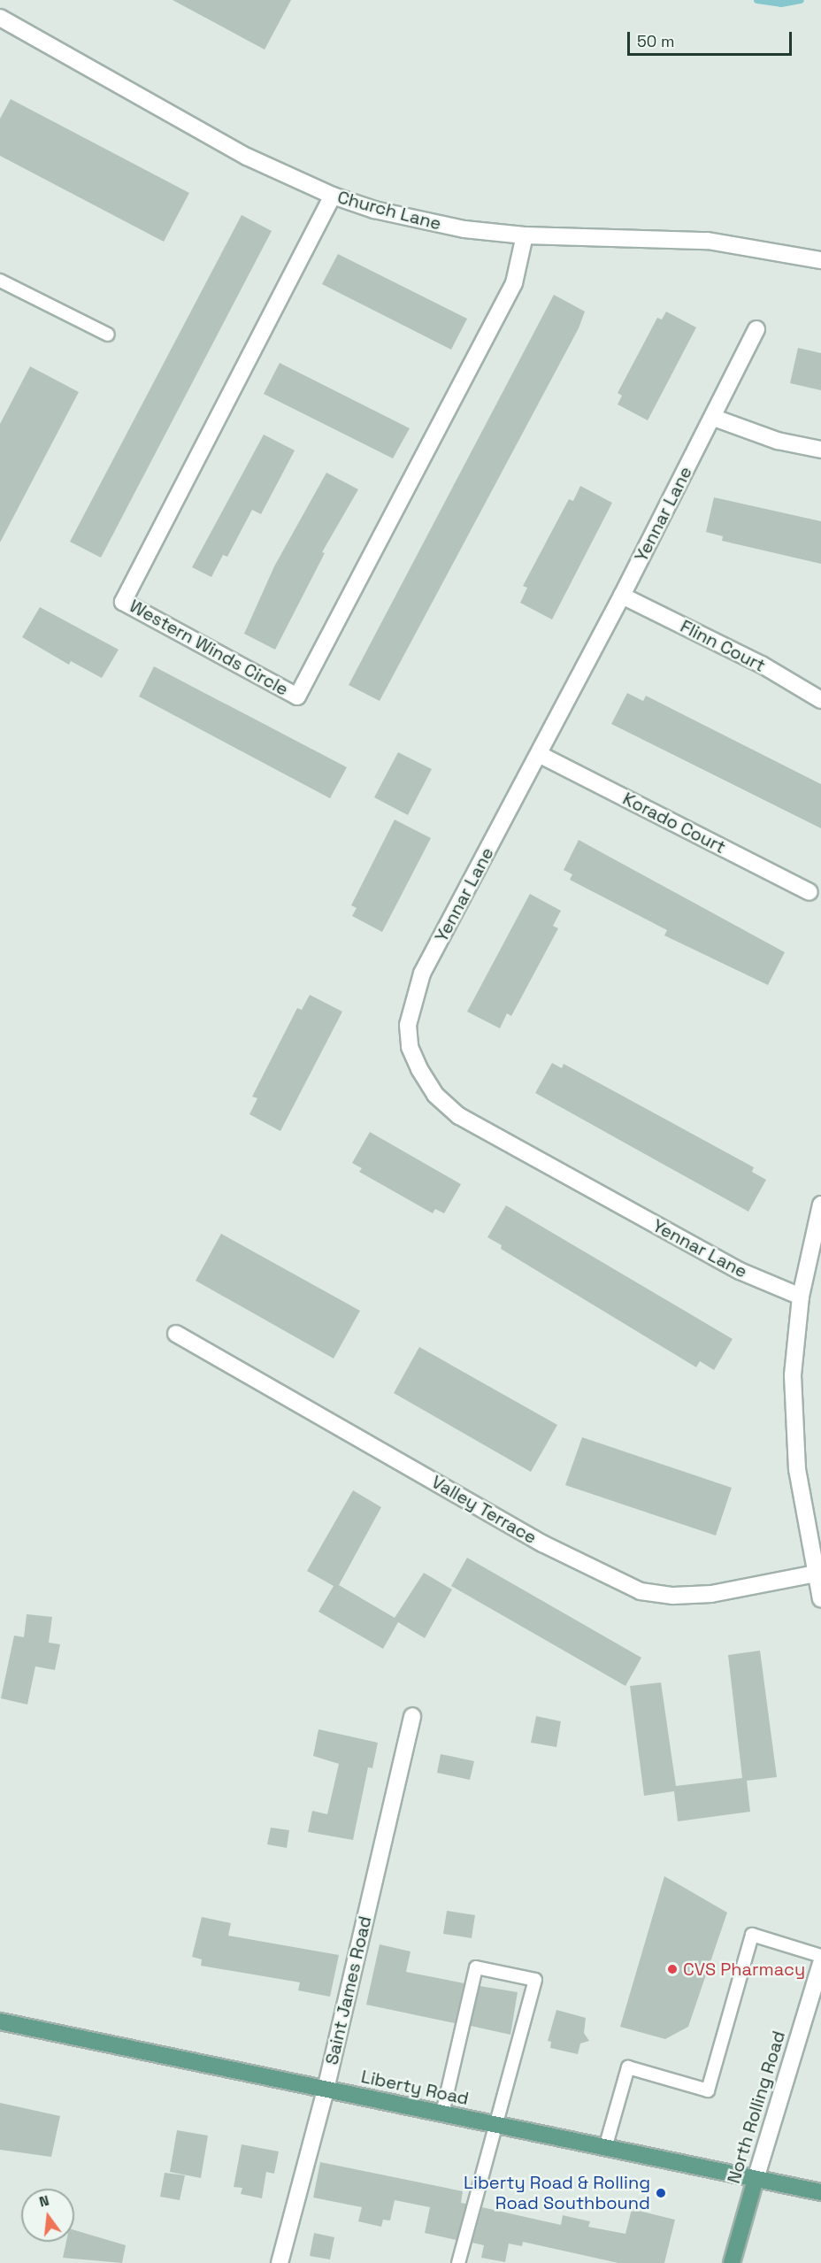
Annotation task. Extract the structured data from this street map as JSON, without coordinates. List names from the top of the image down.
{
  "streets": {
    "main road": ["Liberty Road", "North Rolling Road"],
    "street": [
      "Church Lane",
      "Yennar Lane",
      "Flinn Court",
      "Western Winds Circle",
      "Korado Court",
      "Valley Terrace",
      "Saint James Road"
    ]
  },
  "crossings": [
    ["Church Lane", "Western Winds Circle"],
    ["Yennar Lane", "Flinn Court"],
    ["Yennar Lane", "Korado Court"],
    ["Saint James Road", "Liberty Road"],
    ["Liberty Road", "North Rolling Road"]
  ],
  "places": ["CVS Pharmacy", "Liberty Road & Rolling Road Southbound"],
  "scale_bar": "50 m",
  "north": "top"
}
